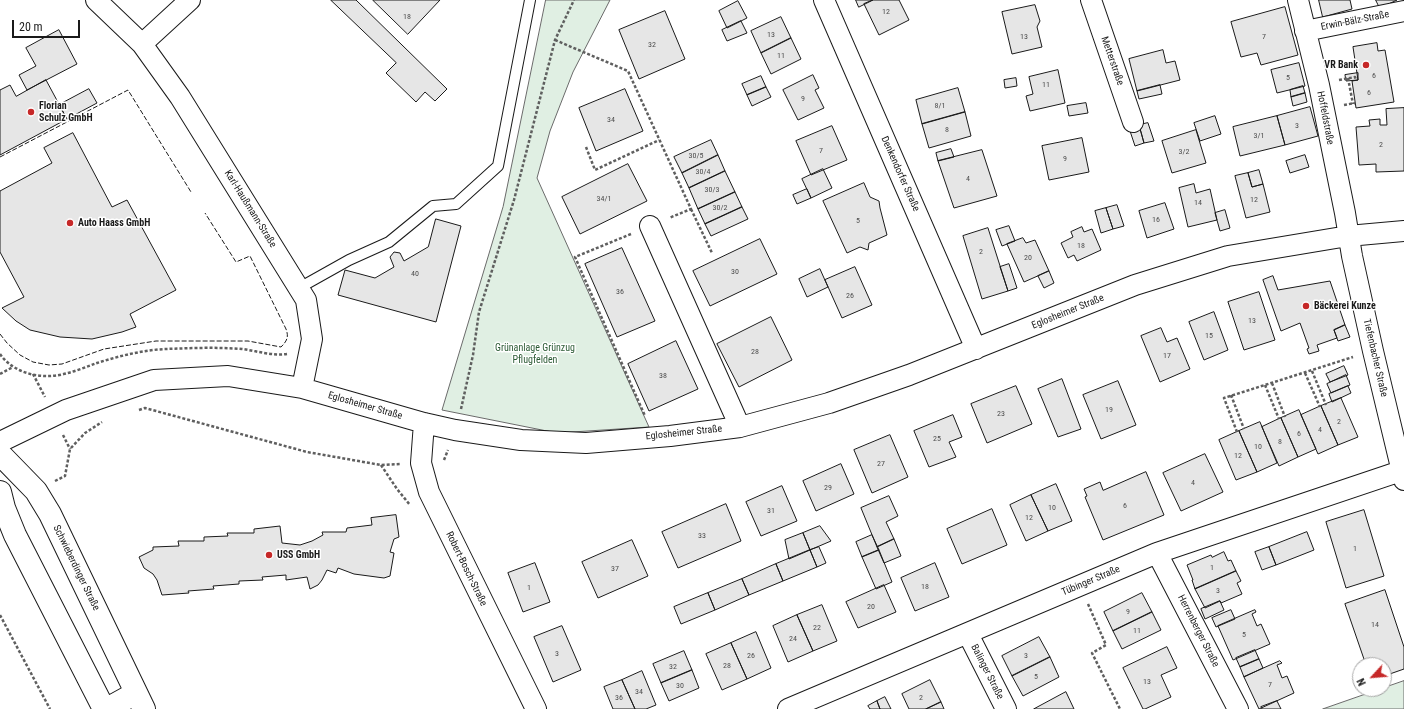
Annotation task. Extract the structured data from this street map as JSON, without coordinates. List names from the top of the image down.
{
  "streets": {
    "main road": ["Schwieberdinger Straße"],
    "street": [
      "Erwin-Bälz-Straße",
      "Metterstraße",
      "Hoffeldstraße",
      "Denkendorfer Straße",
      "Karl-Haußmann-Straße",
      "Eglosheimer Straße",
      "Tiefenbacher Straße",
      "Robert-Bosch-Straße",
      "Tübinger Straße",
      "Herrenberger Straße",
      "Balinger Straße"
    ]
  },
  "crossings": [
    ["Erwin-Bälz-Straße", "Hoffeldstraße"],
    ["Hoffeldstraße", "Eglosheimer Straße"],
    ["Hoffeldstraße", "Tiefenbacher Straße"],
    ["Denkendorfer Straße", "Eglosheimer Straße"],
    ["Karl-Haußmann-Straße", "Eglosheimer Straße"],
    ["Eglosheimer Straße", "Tiefenbacher Straße"],
    ["Eglosheimer Straße", "Robert-Bosch-Straße"],
    ["Tiefenbacher Straße", "Tübinger Straße"],
    ["Tübinger Straße", "Herrenberger Straße"],
    ["Tübinger Straße", "Balinger Straße"]
  ],
  "parks": ["Grünanlage Grünzug Pflugfelden"],
  "places": [
    "VR Bank",
    "Florian Schulz GmbH",
    "Auto Haass GmbH",
    "Bäckerei Kunze",
    "USS GmbH"
  ],
  "house_numbers": [
    "12",
    "18",
    "13",
    "13",
    "7",
    "32",
    "11",
    "6",
    "5",
    "11",
    "6",
    "9",
    "8/1",
    "34",
    "3",
    "8",
    "3/1",
    "2",
    "7",
    "3/2",
    "30/5",
    "9",
    "30/4",
    "4",
    "30/3",
    "34/1",
    "12",
    "14",
    "30/2",
    "16",
    "5",
    "18",
    "2",
    "20",
    "30",
    "40",
    "36",
    "26",
    "13",
    "15",
    "28",
    "17",
    "38",
    "19",
    "23",
    "2",
    "4",
    "6",
    "25",
    "8",
    "10",
    "12",
    "27",
    "4",
    "29",
    "6",
    "10",
    "31",
    "12",
    "33",
    "1",
    "1",
    "37",
    "18",
    "1",
    "3",
    "20",
    "9",
    "14",
    "22",
    "11",
    "5",
    "24",
    "3",
    "26",
    "3",
    "28",
    "32",
    "5",
    "13",
    "7",
    "30",
    "34",
    "36",
    "2"
  ],
  "scale_bar": "20 m",
  "north": "bottom left"
}
